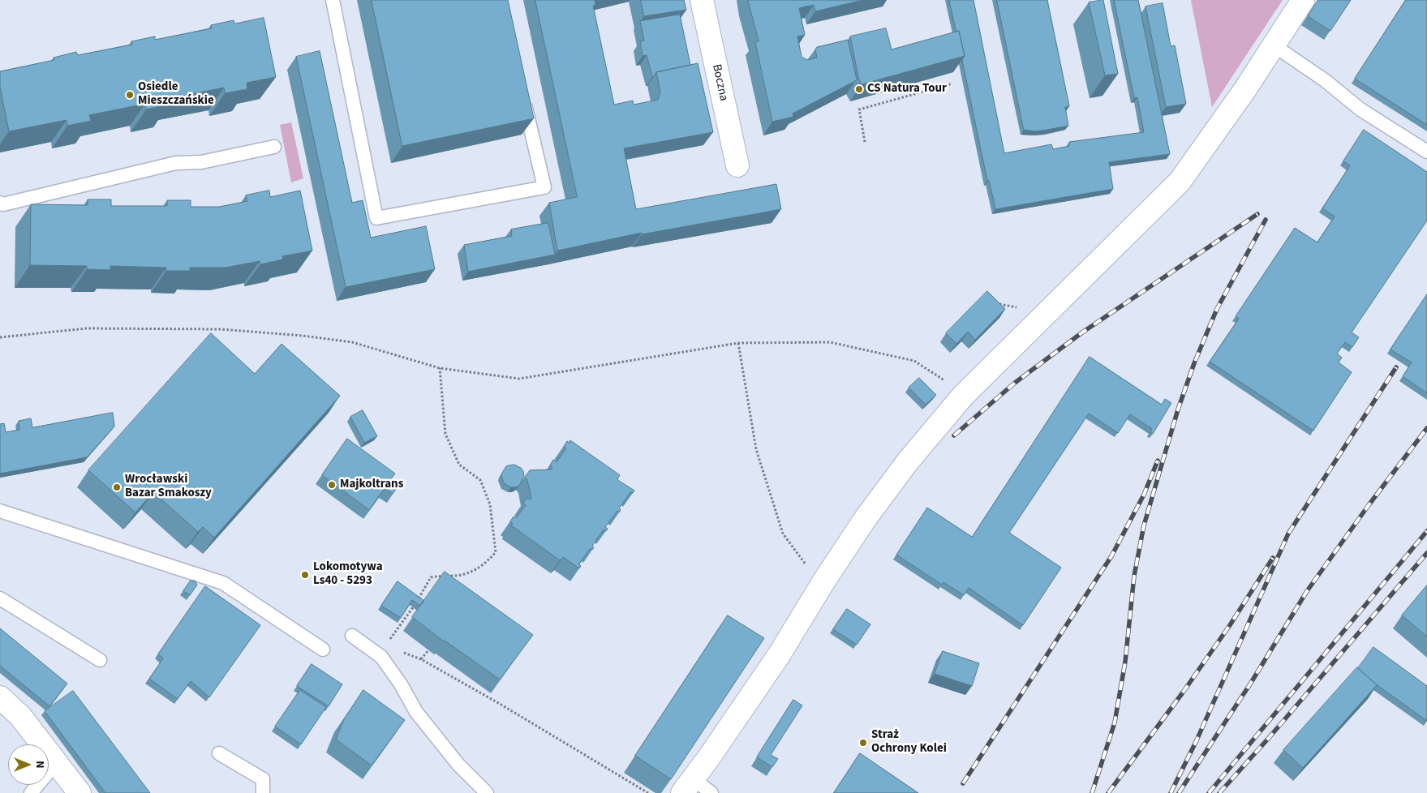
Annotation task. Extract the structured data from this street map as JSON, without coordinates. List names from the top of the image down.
{
  "streets": {
    "street": ["Boczna"]
  },
  "places": [
    "CS Natura Tour",
    "Osiedle Mieszczańskie",
    "Majkoltrans",
    "Wrocławski Bazar Smakoszy",
    "Lokomotywa Ls40 - 5293",
    "Straż Ochrony Kolei"
  ],
  "north": "right"
}
